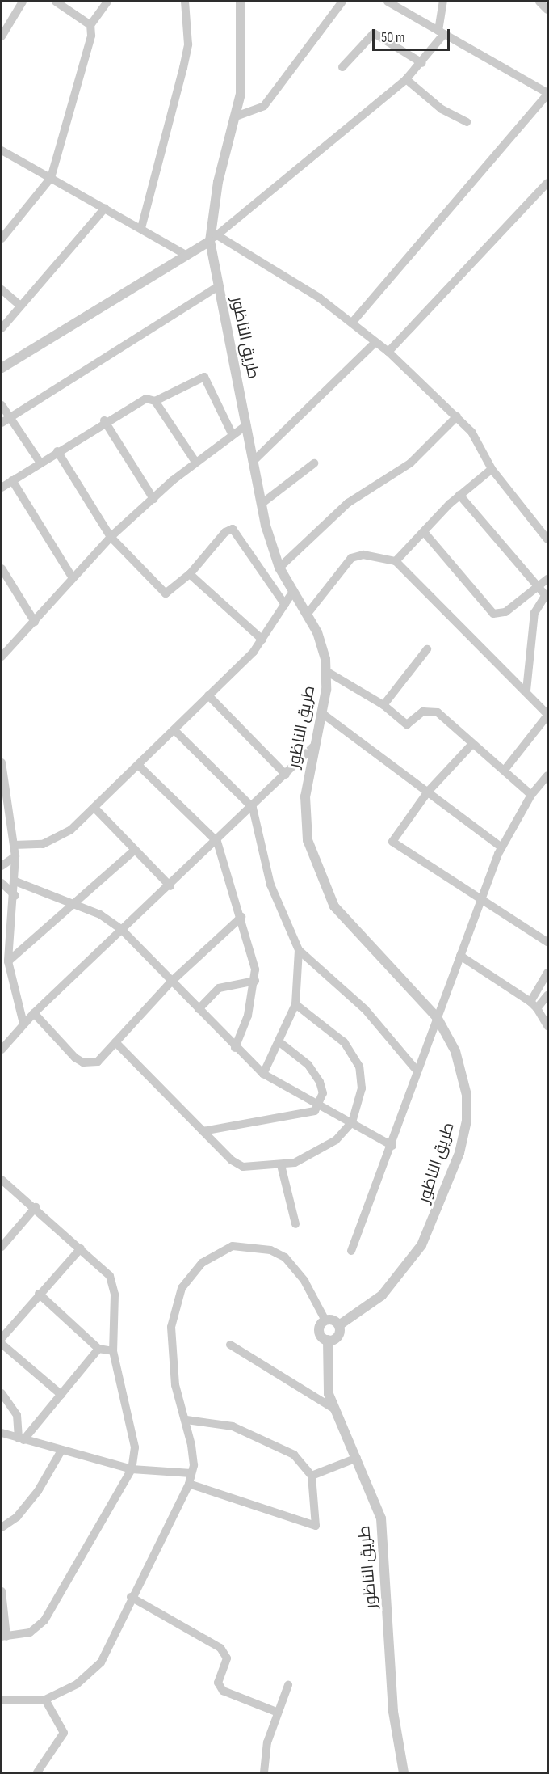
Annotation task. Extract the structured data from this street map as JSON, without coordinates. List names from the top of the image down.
{
  "streets": {
    "street": ["طريق الناظور"]
  },
  "scale_bar": "50 m"
}
